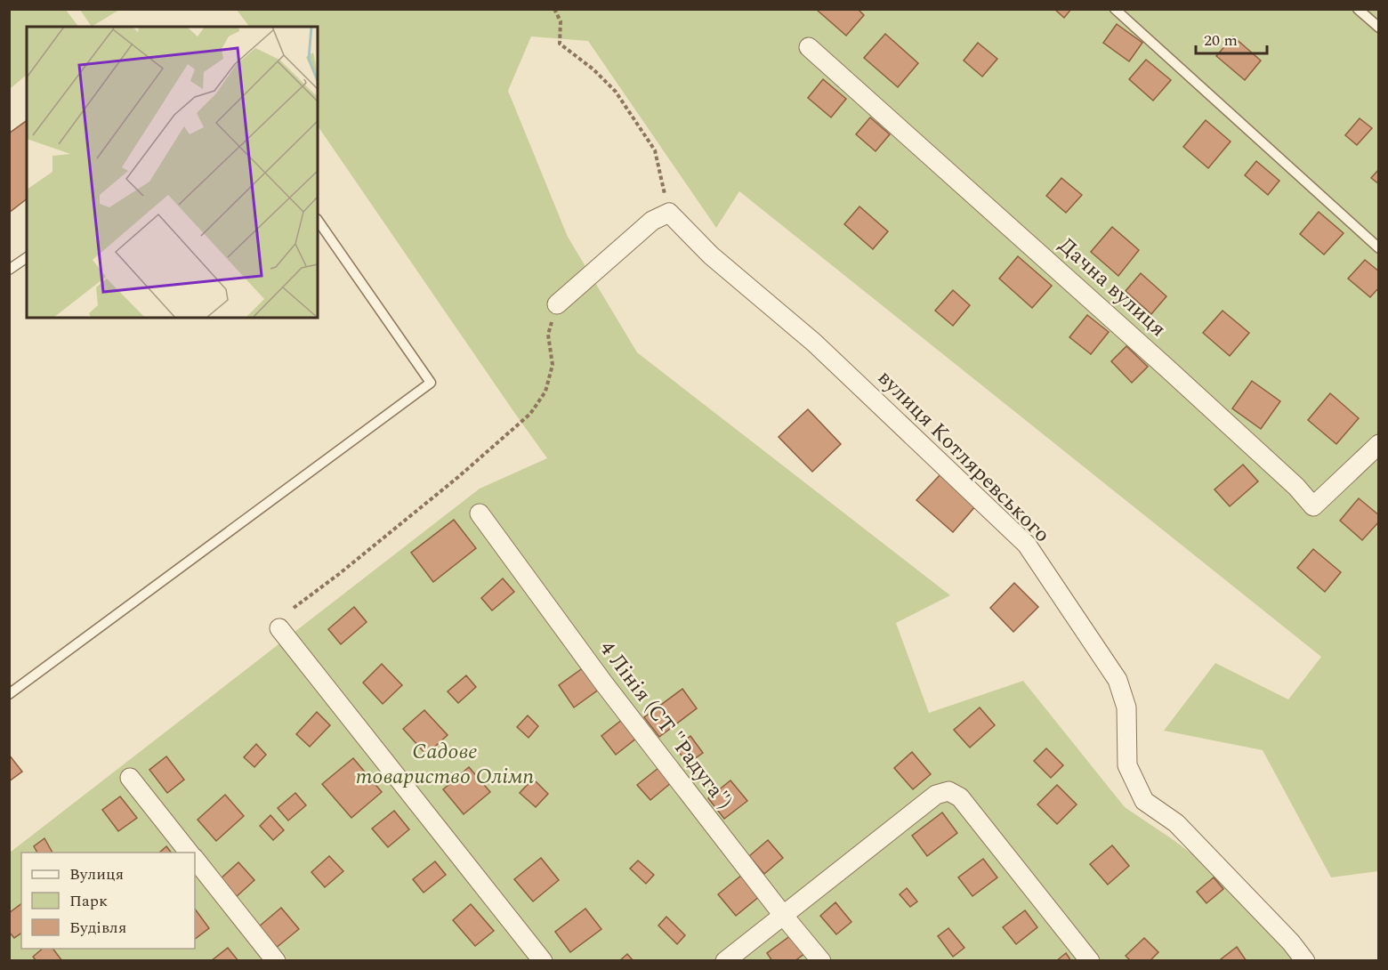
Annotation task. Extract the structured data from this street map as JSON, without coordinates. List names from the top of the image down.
{
  "streets": {
    "street": ["Дачна вулиця", "вулиця Котляревського", "4 Лінія (СТ \"Радуга\")"]
  },
  "parks": ["Садове товариство Олімп"],
  "legend": ["Вулиця", "Парк", "Будівля"],
  "scale_bar": "20 m"
}
